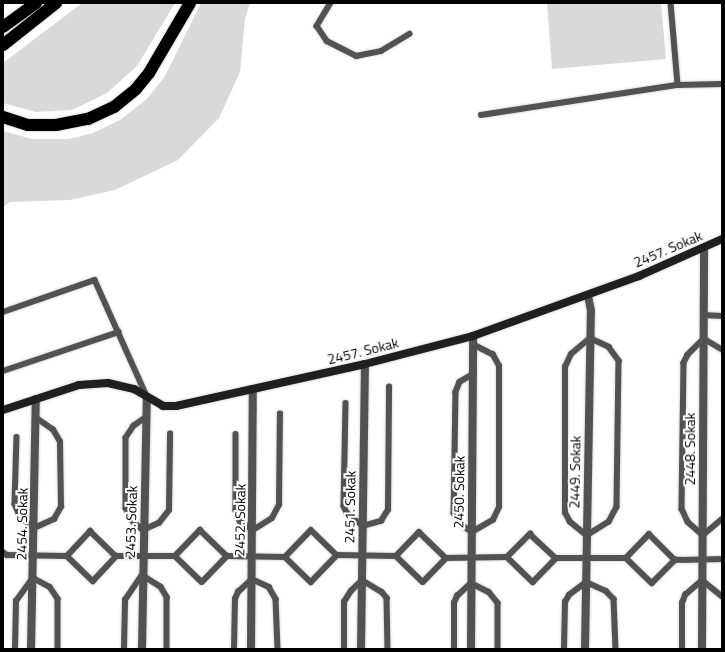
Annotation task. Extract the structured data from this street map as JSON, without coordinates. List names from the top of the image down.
{
  "streets": {
    "street": [
      "2457. Sokak",
      "2448. Sokak",
      "2449. Sokak",
      "2450. Sokak",
      "2451. Sokak",
      "2452. Sokak",
      "2453. Sokak",
      "2454. Sokak"
    ]
  },
  "crossings": [
    ["2457. Sokak", "2448. Sokak"],
    ["2457. Sokak", "2449. Sokak"],
    ["2457. Sokak", "2450. Sokak"],
    ["2457. Sokak", "2451. Sokak"],
    ["2457. Sokak", "2452. Sokak"],
    ["2457. Sokak", "2453. Sokak"],
    ["2457. Sokak", "2454. Sokak"]
  ]
}
